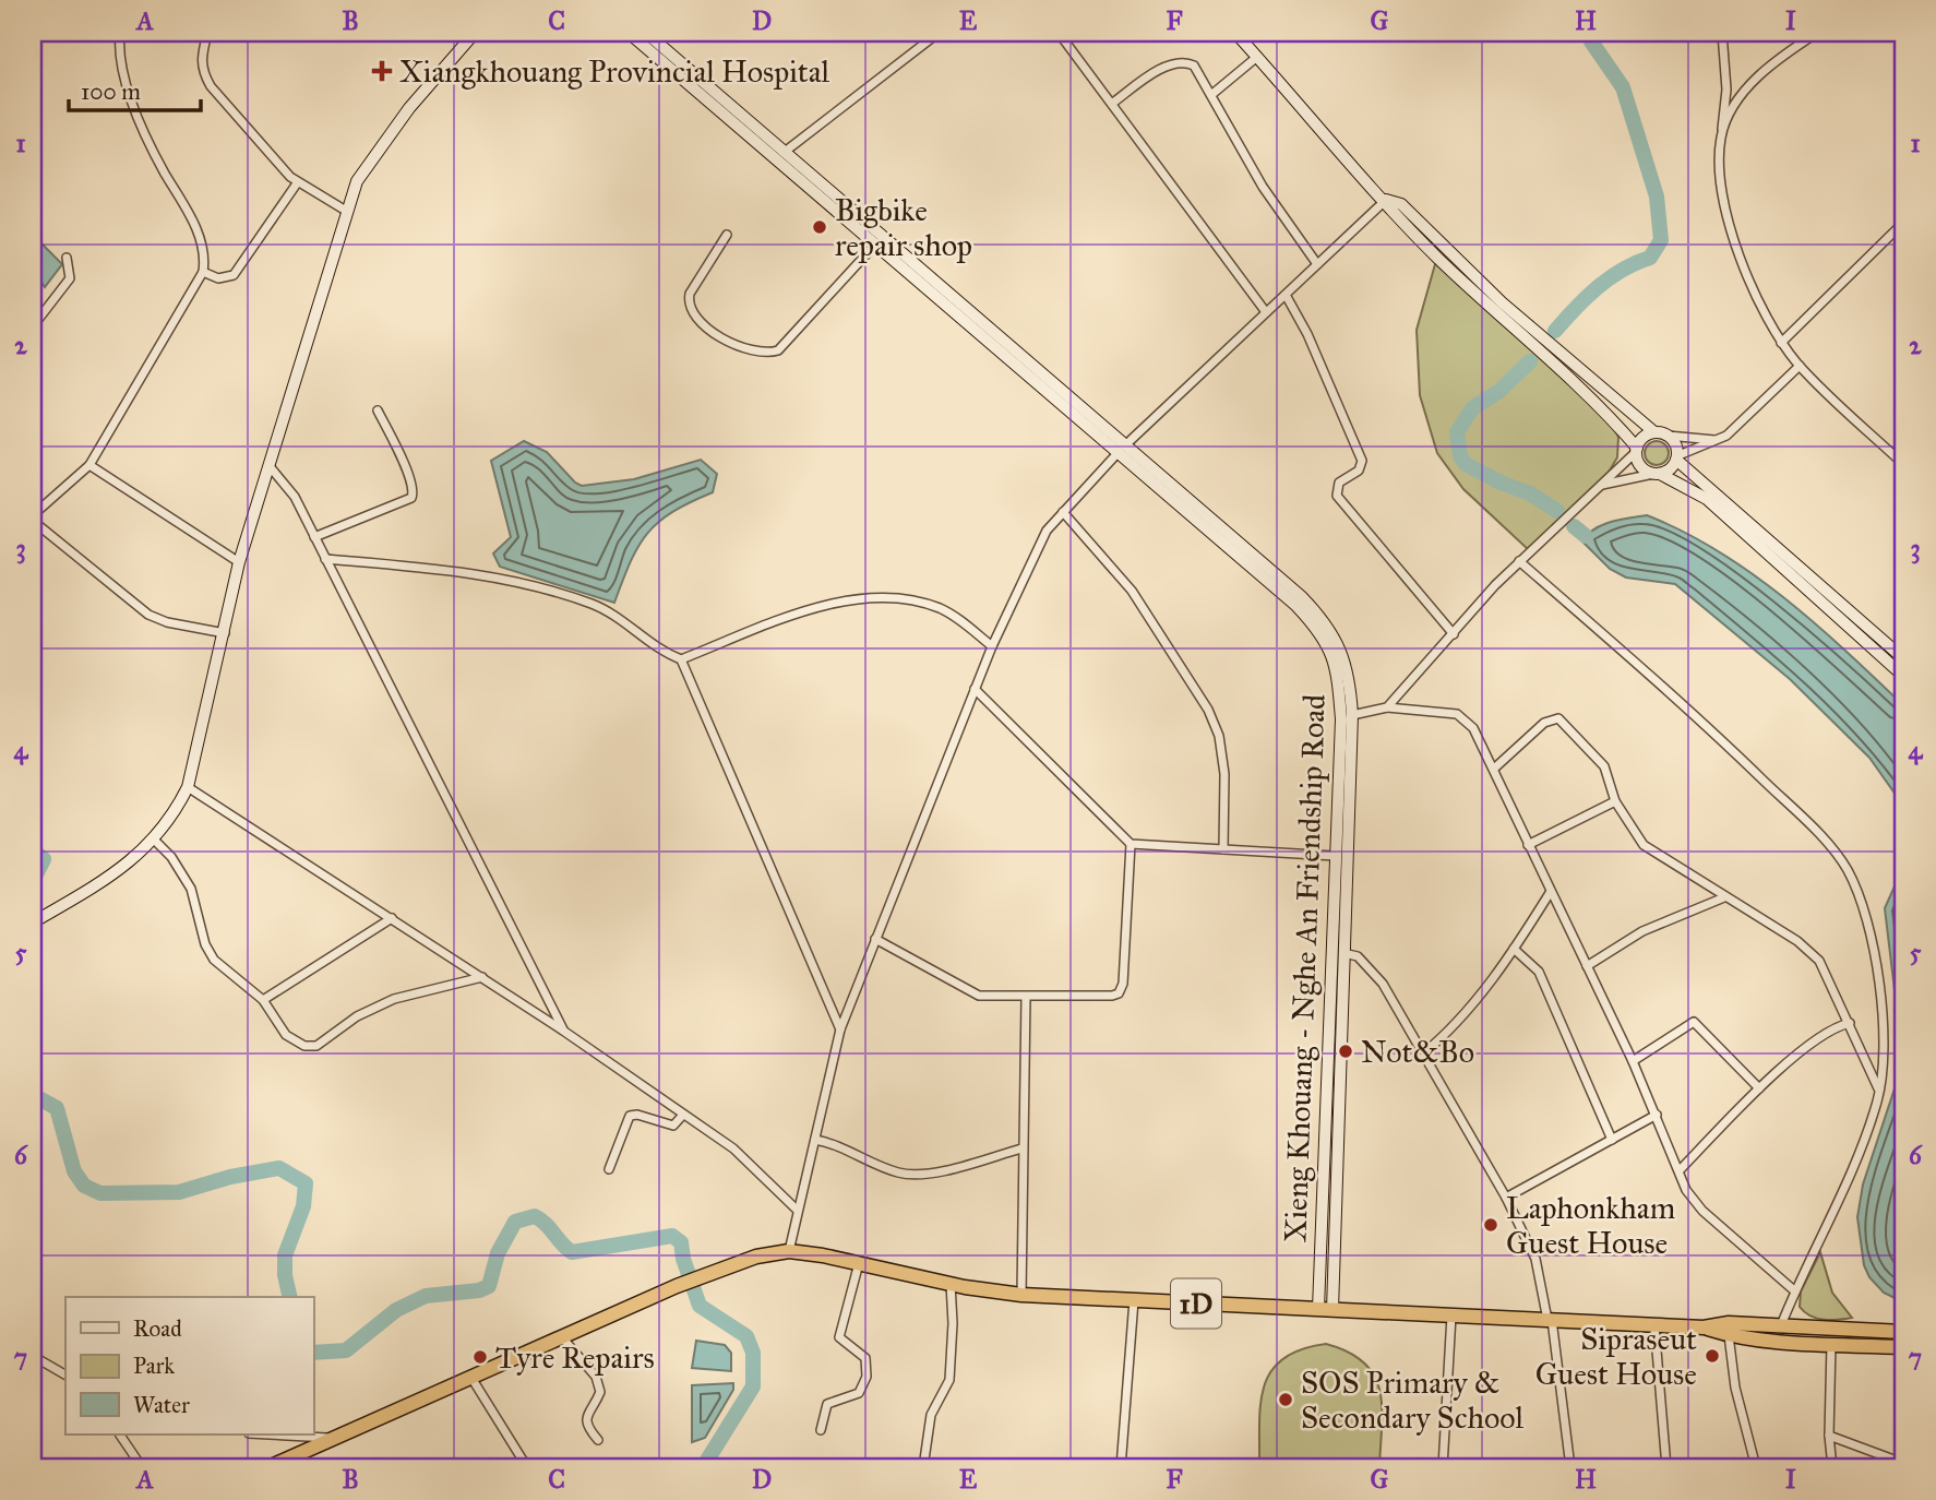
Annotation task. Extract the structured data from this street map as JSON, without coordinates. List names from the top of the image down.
{
  "streets": {
    "highway": ["1D"],
    "street": ["Xieng Khouang - Nghe An Friendship Road"]
  },
  "crossings": [
    ["Xieng Khouang - Nghe An Friendship Road", "1D"]
  ],
  "places": {
    "health": ["Xiangkhouang Provincial Hospital"],
    "other": [
      "Bigbike repair shop",
      "Not&Bo",
      "Laphonkham Guest House",
      "Sipraseut Guest House",
      "Tyre Repairs",
      "SOS Primary & Secondary School"
    ]
  },
  "legend": ["Road", "Park", "Water"],
  "scale_bar": "100 m",
  "grid": {
    "columns": [
      "A",
      "B",
      "C",
      "D",
      "E",
      "F",
      "G",
      "H",
      "I"
    ],
    "rows": [
      "1",
      "2",
      "3",
      "4",
      "5",
      "6",
      "7"
    ]
  }
}
